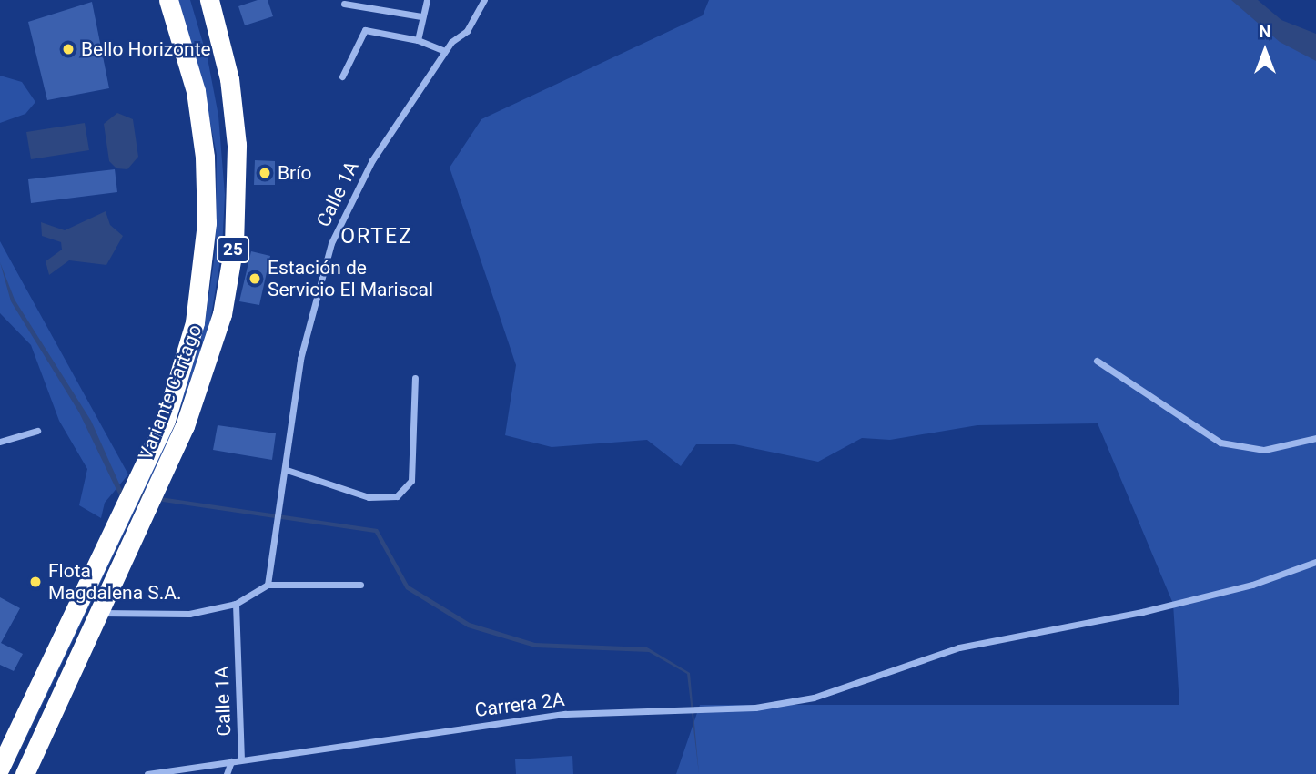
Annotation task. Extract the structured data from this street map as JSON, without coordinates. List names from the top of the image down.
{
  "streets": {
    "highway": ["25", "Variante Cartago"],
    "street": ["Calle 1A", "Carrera 2A"]
  },
  "crossings": [
    ["Calle 1A", "Carrera 2A"]
  ],
  "districts": ["ORTEZ"],
  "places": [
    "Bello Horizonte",
    "Brío",
    "Estación de Servicio El Mariscal",
    "Flota Magdalena S.A."
  ],
  "north": "top"
}
